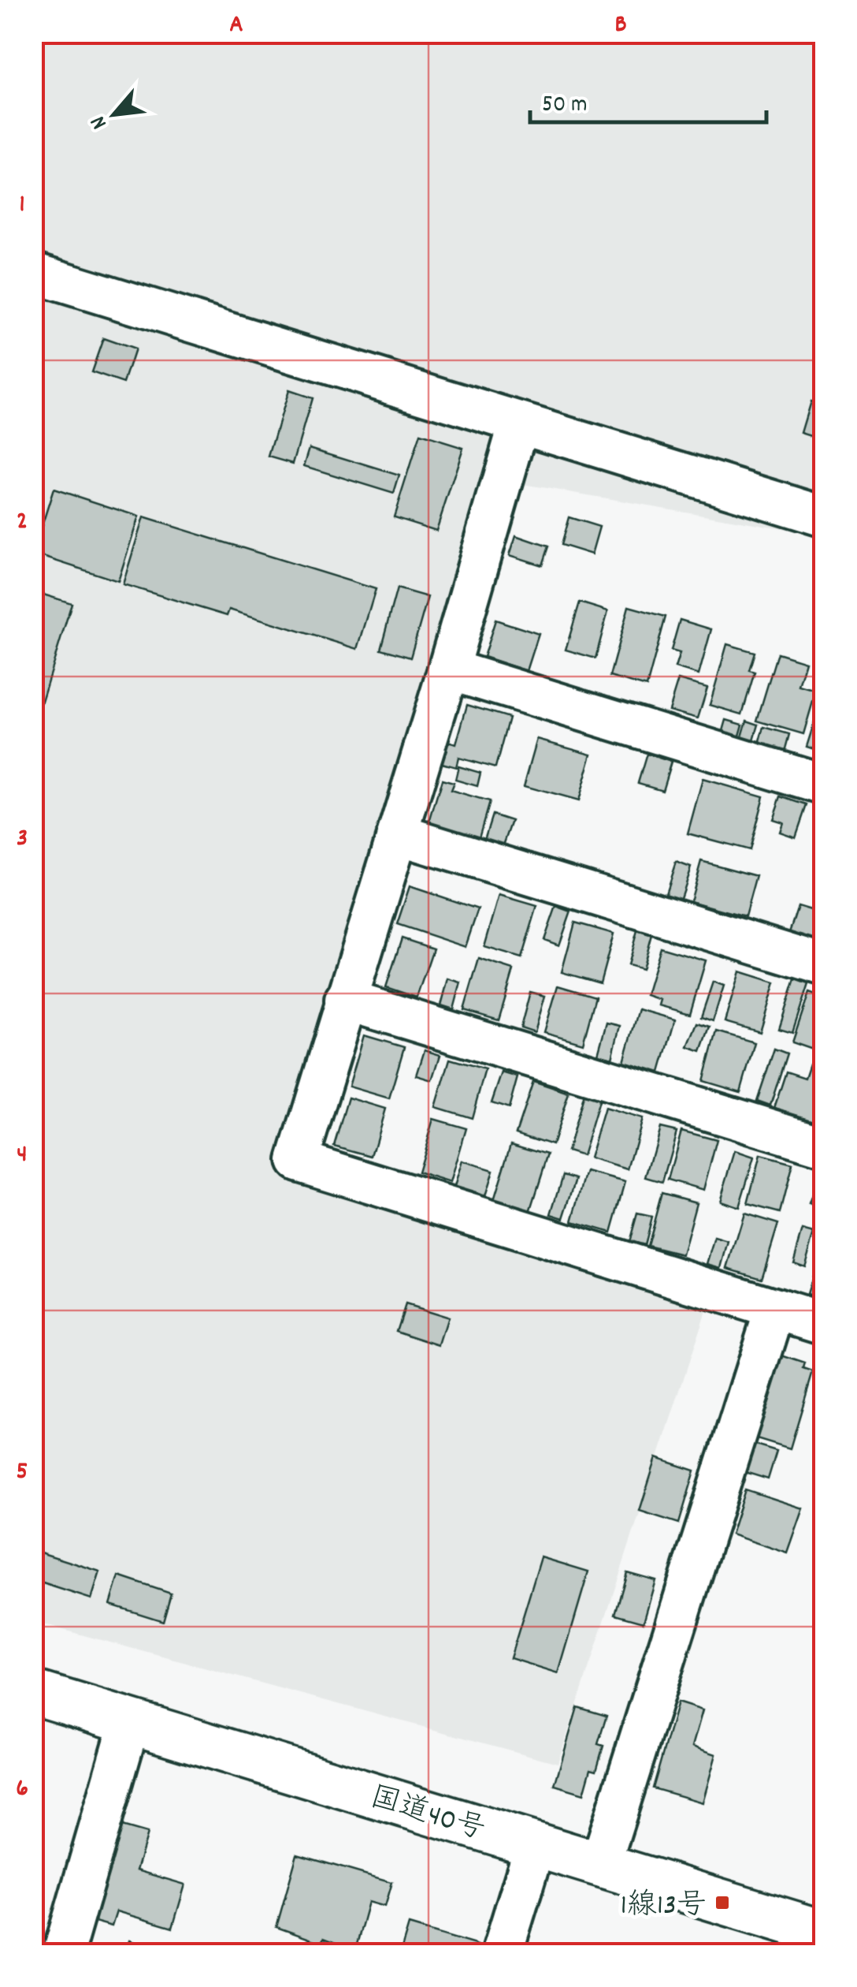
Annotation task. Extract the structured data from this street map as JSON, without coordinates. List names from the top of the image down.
{
  "streets": {
    "highway": ["国道40号"]
  },
  "places": {
    "transit": ["1線13号"]
  },
  "scale_bar": "50 m",
  "north": "bottom left",
  "grid": {
    "columns": ["A", "B"],
    "rows": [
      "1",
      "2",
      "3",
      "4",
      "5",
      "6"
    ]
  }
}
